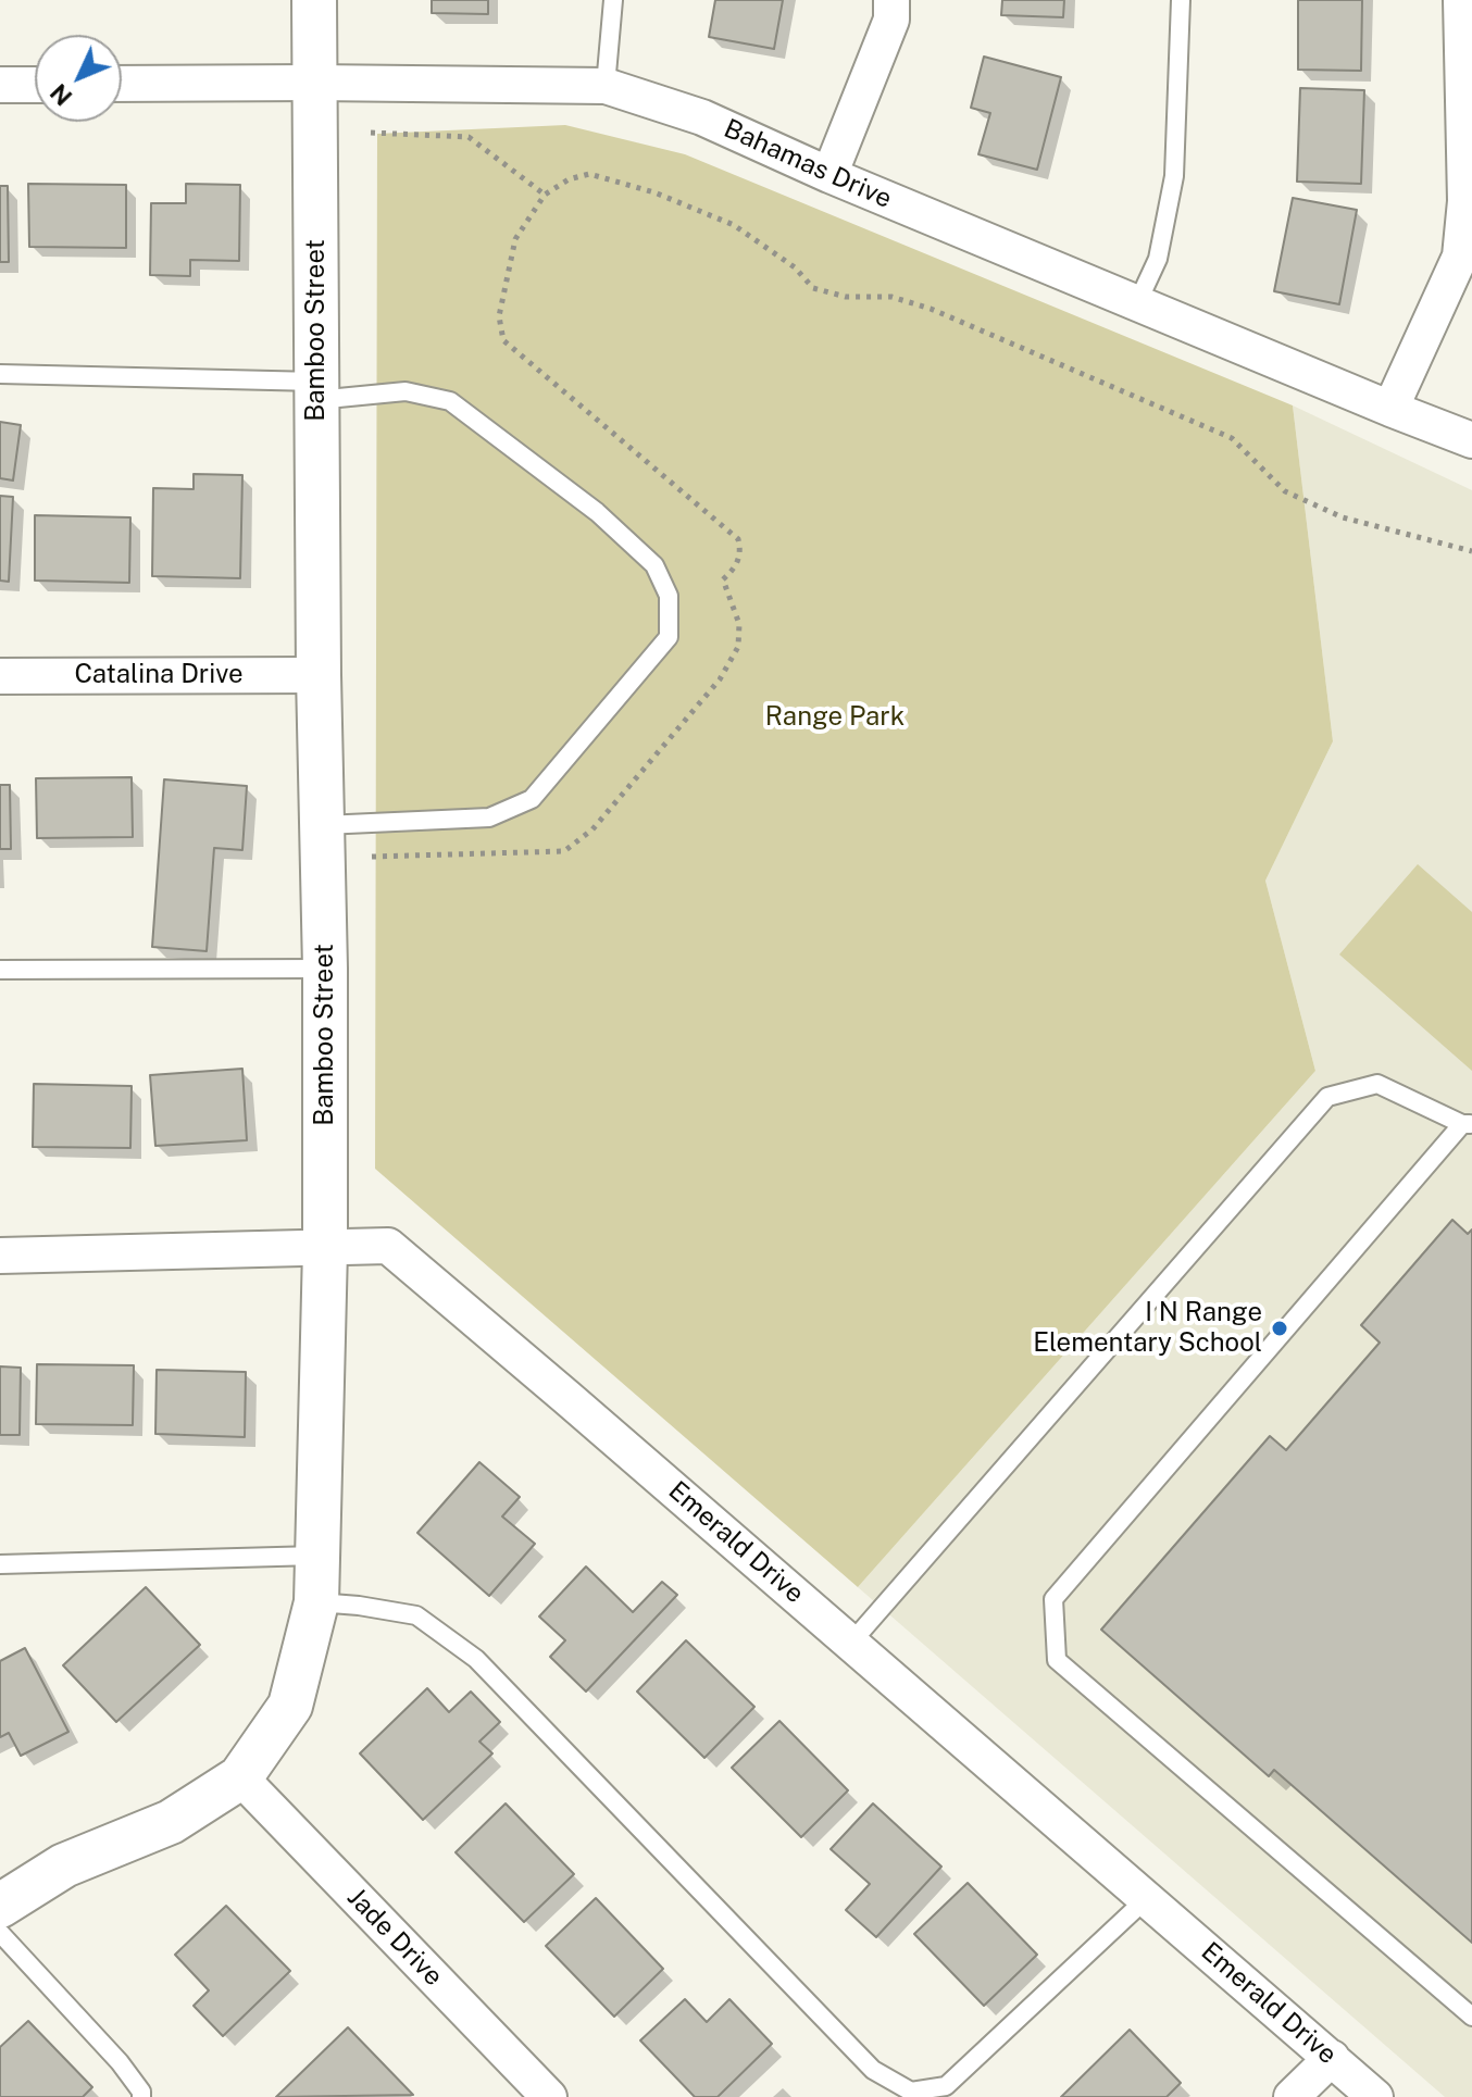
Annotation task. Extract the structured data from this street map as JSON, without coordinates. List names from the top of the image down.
{
  "streets": {
    "street": [
      "Bahamas Drive",
      "Bamboo Street",
      "Catalina Drive",
      "Emerald Drive",
      "Jade Drive"
    ]
  },
  "crossings": [
    ["Bahamas Drive", "Bamboo Street"],
    ["Bamboo Street", "Catalina Drive"],
    ["Bamboo Street", "Emerald Drive"],
    ["Bamboo Street", "Jade Drive"]
  ],
  "parks": ["Range Park"],
  "places": ["I N Range Elementary School"],
  "north": "bottom left"
}
